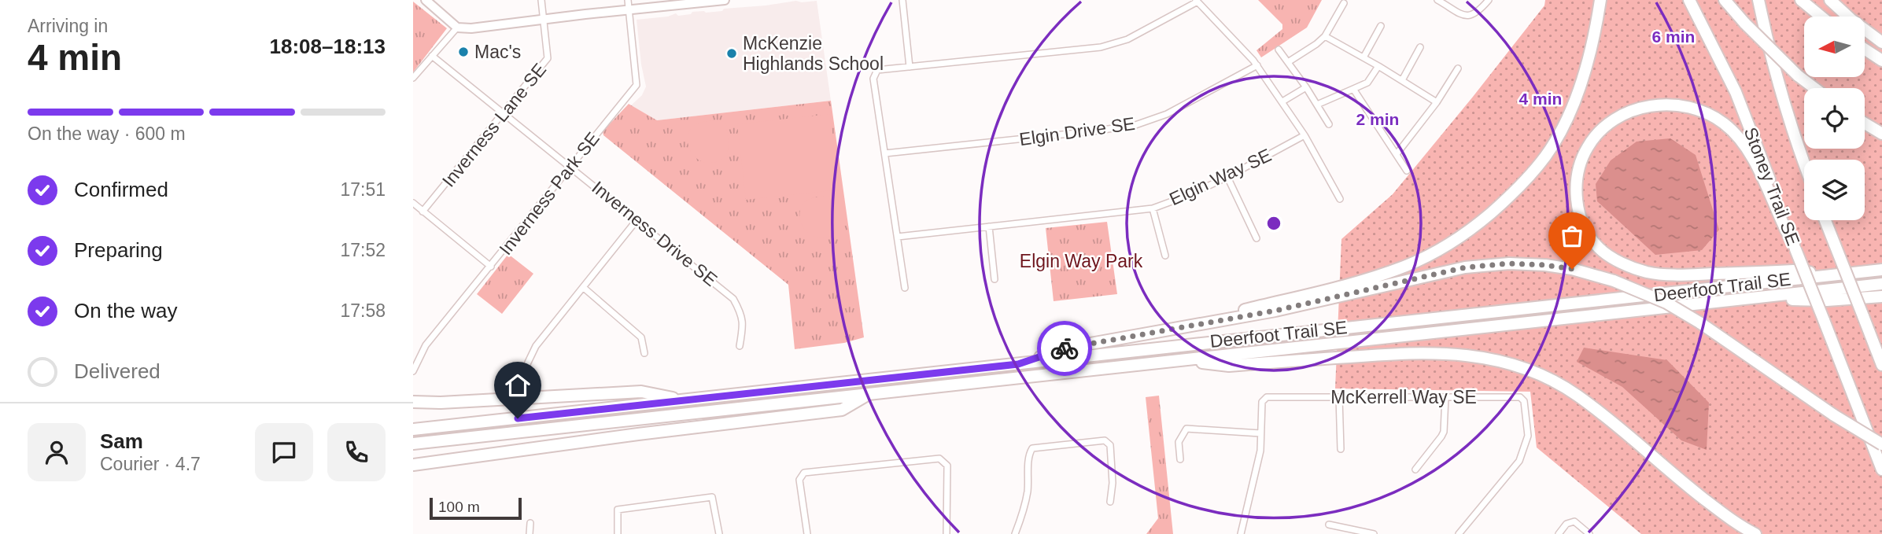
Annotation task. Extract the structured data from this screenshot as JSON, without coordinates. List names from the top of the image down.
{
  "streets": {
    "highway": ["Stoney Trail SE", "Deerfoot Trail SE"],
    "street": [
      "Inverness Lane SE",
      "Elgin Drive SE",
      "Elgin Way SE",
      "Inverness Park SE",
      "Inverness Drive SE",
      "McKerrell Way SE"
    ]
  },
  "crossings": [
    ["Inverness Lane SE", "Inverness Drive SE"],
    ["Inverness Park SE", "Inverness Drive SE"]
  ],
  "parks": ["Elgin Way Park"],
  "places": ["Mac's", "McKenzie Highlands School"],
  "scale_bar": "100 m",
  "north": "left",
  "page": {
    "heading": ["4 min", "Arriving in", "18:08–18:13"],
    "panel": ["Sam", "Courier · 4.7"],
    "bar": "On the way · 600 m",
    "list": [
      ["Confirmed", "17:51"],
      ["Preparing", "17:52"],
      ["On the way", "17:58"],
      "Delivered"
    ],
    "scale": "100 m"
  },
  "rings": ["6 min", "4 min", "2 min"]
}
